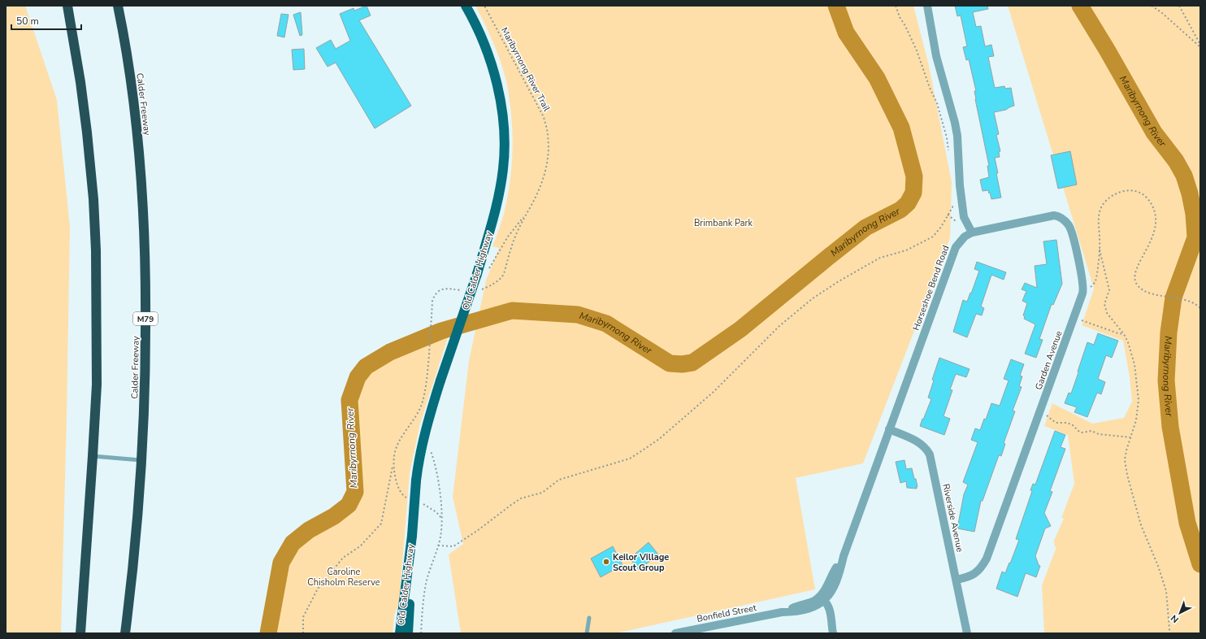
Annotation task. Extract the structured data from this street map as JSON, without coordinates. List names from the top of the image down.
{
  "streets": {
    "highway": ["Calder Freeway", "M79"],
    "main road": ["Old Calder Highway"],
    "street": [
      "Horseshoe Bend Road",
      "Garden Avenue",
      "Riverside Avenue",
      "Bonfield Street"
    ],
    "path": ["Maribyrnong River Trail"]
  },
  "crossings": [
    ["Maribyrnong River Trail", "Old Calder Highway"],
    ["Horseshoe Bend Road", "Garden Avenue"],
    ["Horseshoe Bend Road", "Riverside Avenue"],
    ["Horseshoe Bend Road", "Bonfield Street"],
    ["Garden Avenue", "Riverside Avenue"]
  ],
  "water": ["Maribyrnong River"],
  "parks": ["Brimbank Park", "Caroline Chisholm Reserve"],
  "places": ["Keilor Village Scout Group"],
  "scale_bar": "50 m",
  "north": "bottom left"
}
